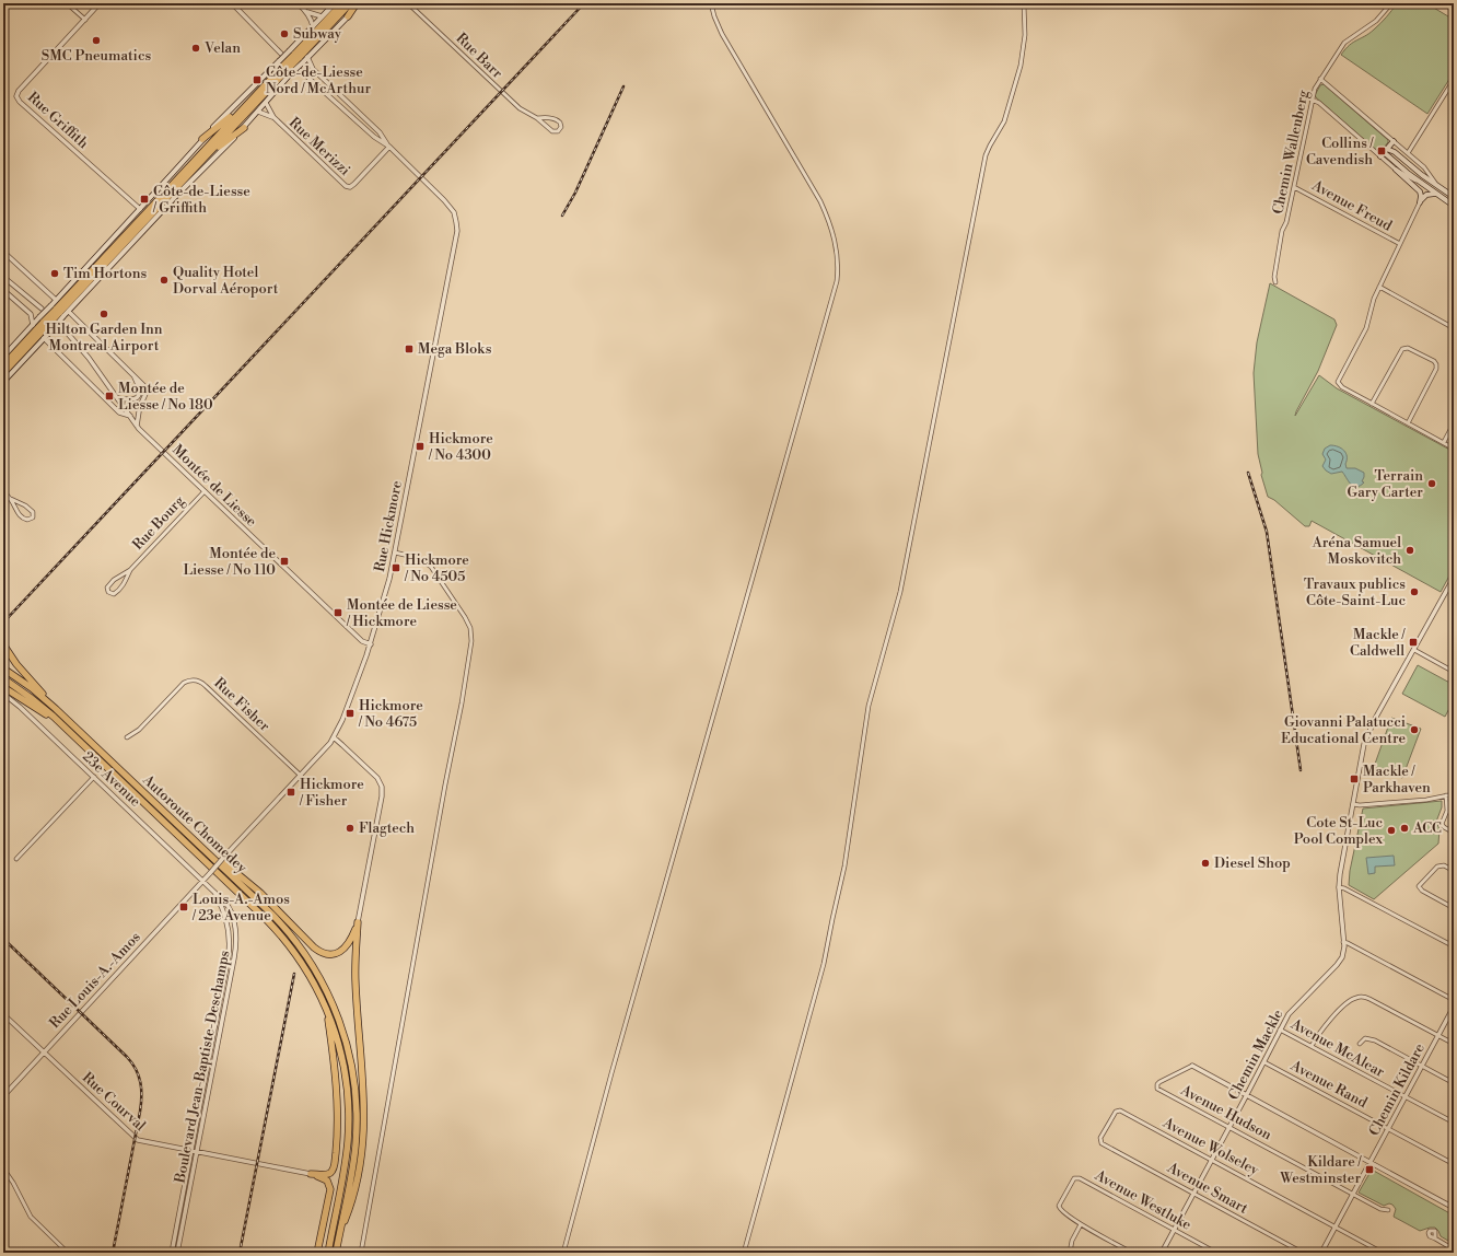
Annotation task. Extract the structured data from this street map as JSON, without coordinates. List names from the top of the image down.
{
  "streets": {
    "highway": ["Autoroute Chomedey"],
    "street": [
      "Rue Barr",
      "Rue Griffith",
      "Rue Merizzi",
      "Chemin Wallenberg",
      "Avenue Freud",
      "Montée de Liesse",
      "Rue Bourg",
      "Rue Hickmore",
      "Rue Fisher",
      "23e Avenue",
      "Rue Louis-A.-Amos",
      "Avenue McAlear",
      "Chemin Mackle",
      "Boulevard Jean-Baptiste-Deschamps",
      "Avenue Rand",
      "Chemin Kildare",
      "Rue Courval",
      "Avenue Hudson",
      "Avenue Wolseley",
      "Avenue Smart",
      "Avenue Westluke"
    ]
  },
  "crossings": [
    ["Rue Merizzi", "Rue Hickmore"],
    ["Chemin Wallenberg", "Avenue Freud"],
    ["Montée de Liesse", "Rue Bourg"],
    ["Montée de Liesse", "Rue Hickmore"],
    ["Rue Hickmore", "Rue Fisher"],
    ["Rue Hickmore", "23e Avenue"],
    ["Rue Hickmore", "Rue Louis-A.-Amos"],
    ["Rue Hickmore", "Boulevard Jean-Baptiste-Deschamps"],
    ["23e Avenue", "Rue Louis-A.-Amos"],
    ["23e Avenue", "Boulevard Jean-Baptiste-Deschamps"],
    ["Rue Louis-A.-Amos", "Boulevard Jean-Baptiste-Deschamps"],
    ["Rue Louis-A.-Amos", "Rue Courval"],
    ["Avenue McAlear", "Chemin Mackle"],
    ["Avenue McAlear", "Chemin Kildare"],
    ["Chemin Mackle", "Avenue Rand"],
    ["Chemin Mackle", "Avenue Hudson"],
    ["Chemin Mackle", "Avenue Wolseley"],
    ["Chemin Mackle", "Avenue Smart"],
    ["Chemin Mackle", "Avenue Westluke"],
    ["Boulevard Jean-Baptiste-Deschamps", "Rue Courval"],
    ["Avenue Rand", "Chemin Kildare"],
    ["Chemin Kildare", "Avenue Hudson"],
    ["Chemin Kildare", "Avenue Wolseley"],
    ["Avenue Wolseley", "Avenue Smart"]
  ],
  "places": {
    "other": [
      "Subway",
      "SMC Pneumatics",
      "Velan",
      "Tim Hortons",
      "Quality Hotel Dorval Aéroport",
      "Hilton Garden Inn Montreal Airport",
      "Terrain Gary Carter",
      "Aréna Samuel Moskovitch",
      "Travaux publics Côte-Saint-Luc",
      "Giovanni Palatucci Educational Centre",
      "Flagtech",
      "ACC",
      "Cote St-Luc Pool Complex",
      "Diesel Shop"
    ],
    "transit": [
      "Côte-de-Liesse Nord / McArthur",
      "Collins / Cavendish",
      "Côte-de-Liesse / Griffith",
      "Mega Bloks",
      "Montée de Liesse / No 180",
      "Hickmore / No 4300",
      "Montée de Liesse / No 110",
      "Hickmore / No 4505",
      "Montée de Liesse / Hickmore",
      "Mackle / Caldwell",
      "Hickmore / No 4675",
      "Mackle / Parkhaven",
      "Hickmore / Fisher",
      "Louis-A.-Amos / 23e Avenue",
      "Kildare / Westminster"
    ]
  }
}
